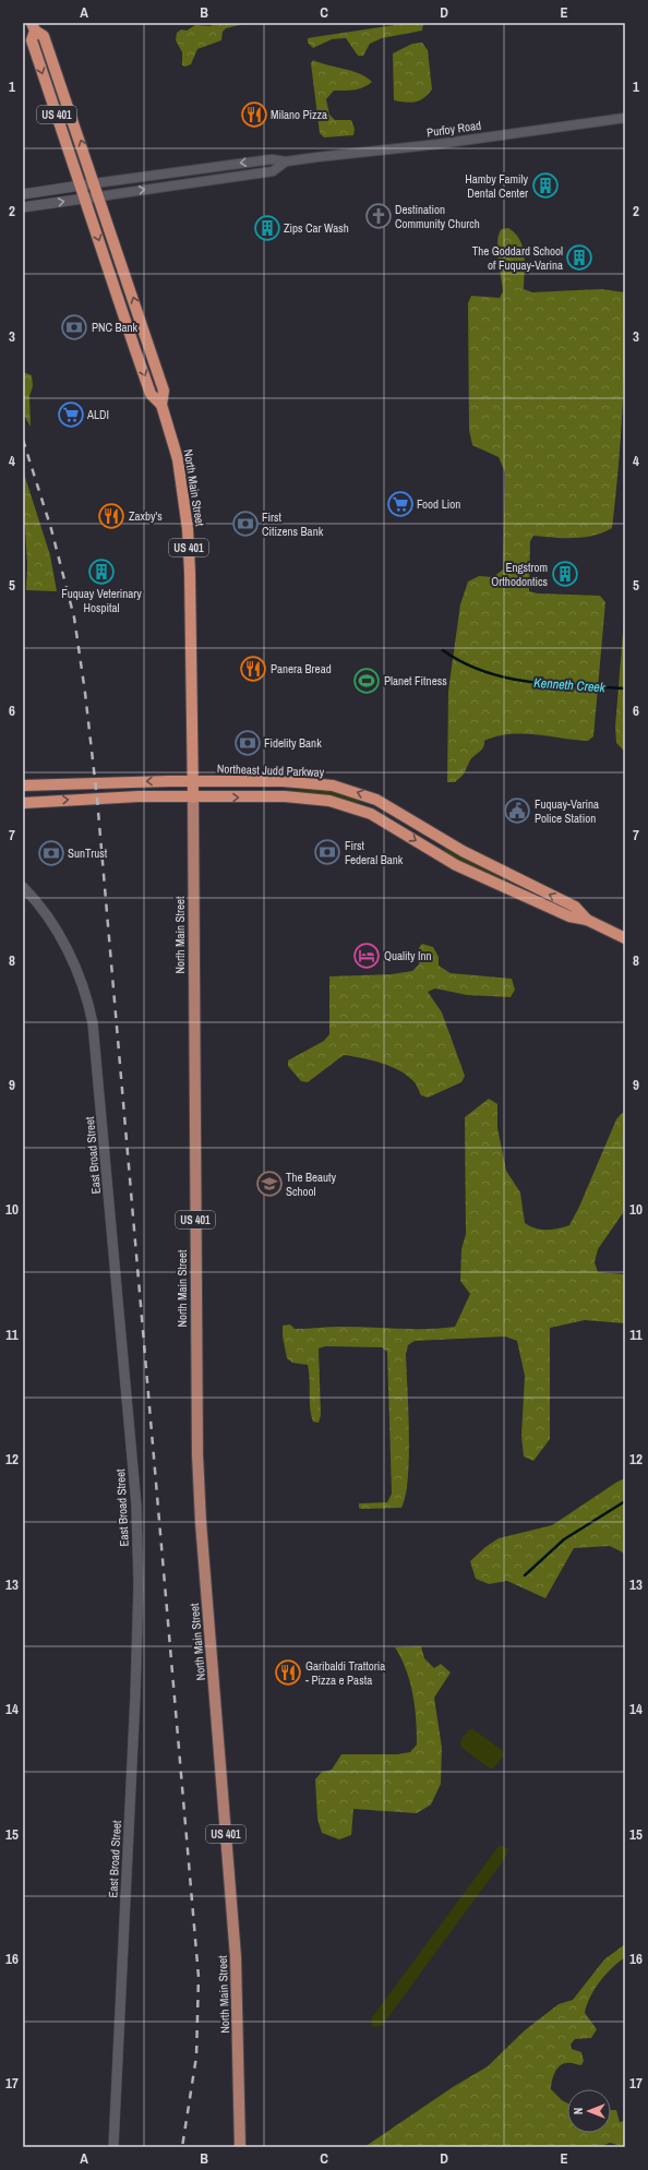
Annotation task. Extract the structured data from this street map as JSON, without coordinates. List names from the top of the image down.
{
  "streets": {
    "highway": ["US 401", "North Main Street", "Northeast Judd Parkway"],
    "main road": ["East Broad Street"],
    "street": ["Purfoy Road"]
  },
  "crossings": [
    ["Purfoy Road", "North Main Street"],
    ["North Main Street", "Northeast Judd Parkway"]
  ],
  "water": ["Kenneth Creek"],
  "places": {
    "restaurant": [
      "Milano Pizza",
      "Zaxby's",
      "Panera Bread",
      "Garibaldi Trattoria - Pizza e Pasta"
    ],
    "building": [
      "Hamby Family Dental Center",
      "Zips Car Wash",
      "The Goddard School of Fuquay-Varina",
      "Fuquay Veterinary Hospital",
      "Engstrom Orthodontics"
    ],
    "church": ["Destination Community Church"],
    "bank": [
      "PNC Bank",
      "First Citizens Bank",
      "Fidelity Bank",
      "First Federal Bank",
      "SunTrust"
    ],
    "supermarket": ["ALDI", "Food Lion"],
    "sports": ["Planet Fitness"],
    "public building": ["Fuquay-Varina Police Station"],
    "hotel": ["Quality Inn"],
    "school or university": ["The Beauty School"]
  },
  "north": "left",
  "grid": {
    "columns": [
      "A",
      "B",
      "C",
      "D",
      "E"
    ],
    "rows": [
      "1",
      "2",
      "3",
      "4",
      "5",
      "6",
      "7",
      "8",
      "9",
      "10",
      "11",
      "12",
      "13",
      "14",
      "15",
      "16",
      "17"
    ]
  }
}
